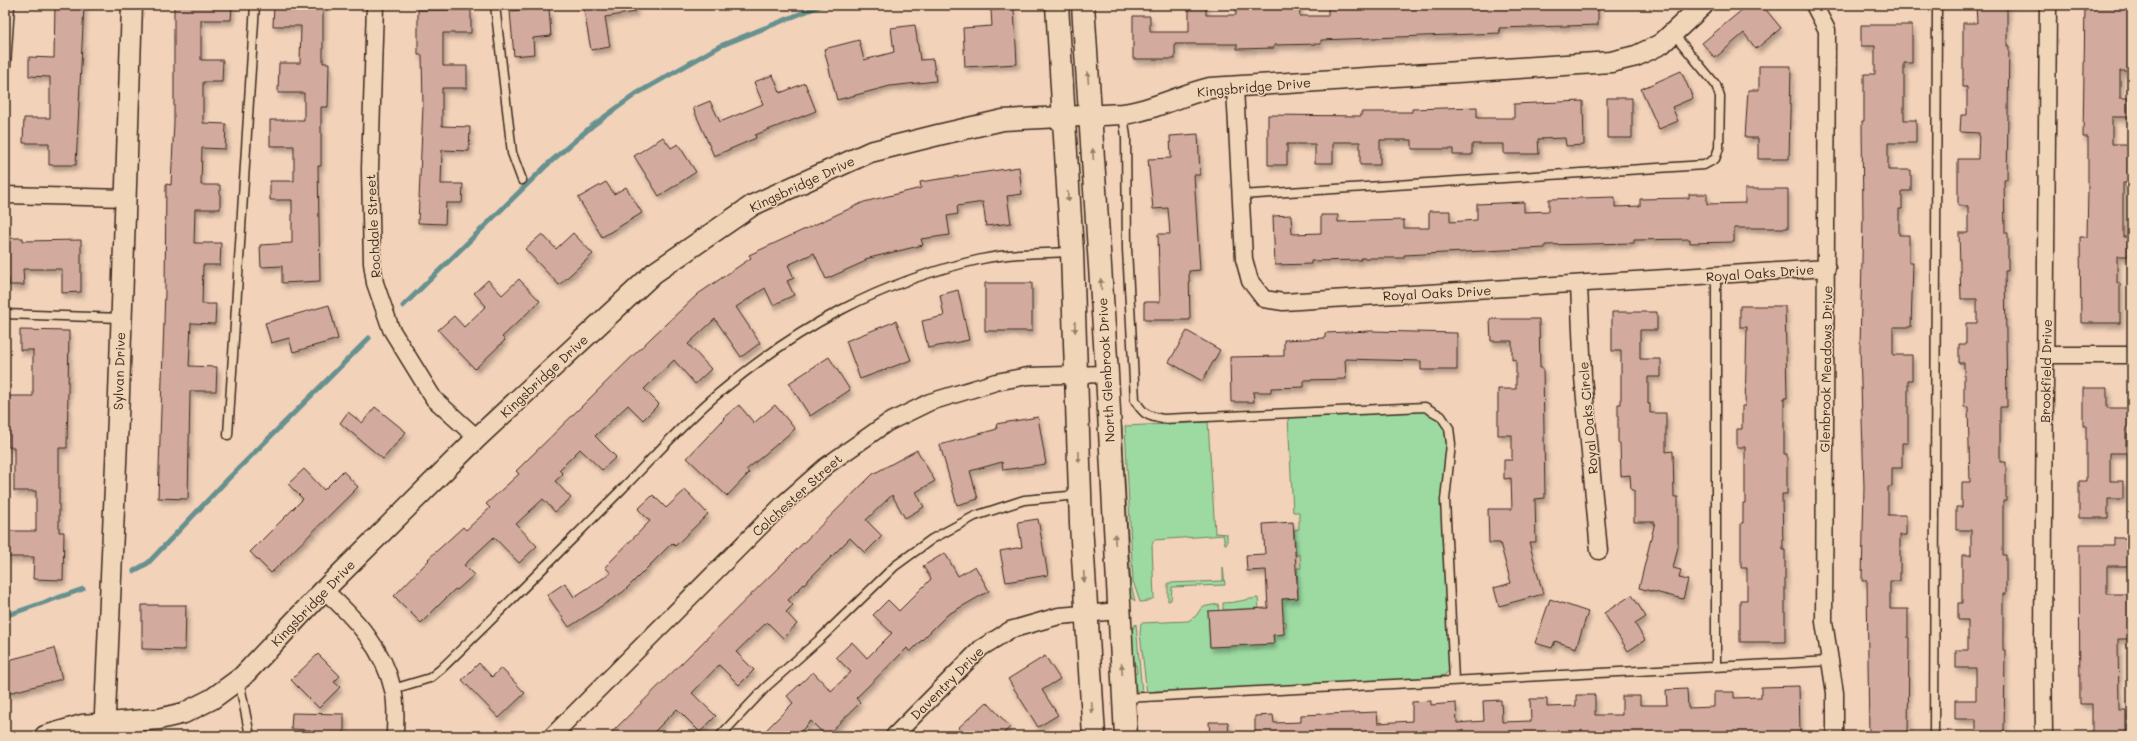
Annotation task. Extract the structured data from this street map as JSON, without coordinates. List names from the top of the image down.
{
  "streets": {
    "main road": ["North Glenbrook Drive"],
    "street": [
      "Kingsbridge Drive",
      "Rochdale Street",
      "Royal Oaks Drive",
      "Glenbrook Meadows Drive",
      "Sylvan Drive",
      "Brookfield Drive",
      "Royal Oaks Circle",
      "Colchester Street",
      "Daventry Drive"
    ]
  },
  "crossings": [
    ["Kingsbridge Drive", "Rochdale Street"],
    ["Kingsbridge Drive", "Royal Oaks Drive"],
    ["Kingsbridge Drive", "North Glenbrook Drive"],
    ["Kingsbridge Drive", "Sylvan Drive"],
    ["Royal Oaks Drive", "Glenbrook Meadows Drive"],
    ["Royal Oaks Drive", "Royal Oaks Circle"],
    ["North Glenbrook Drive", "Colchester Street"],
    ["North Glenbrook Drive", "Daventry Drive"]
  ]
}
